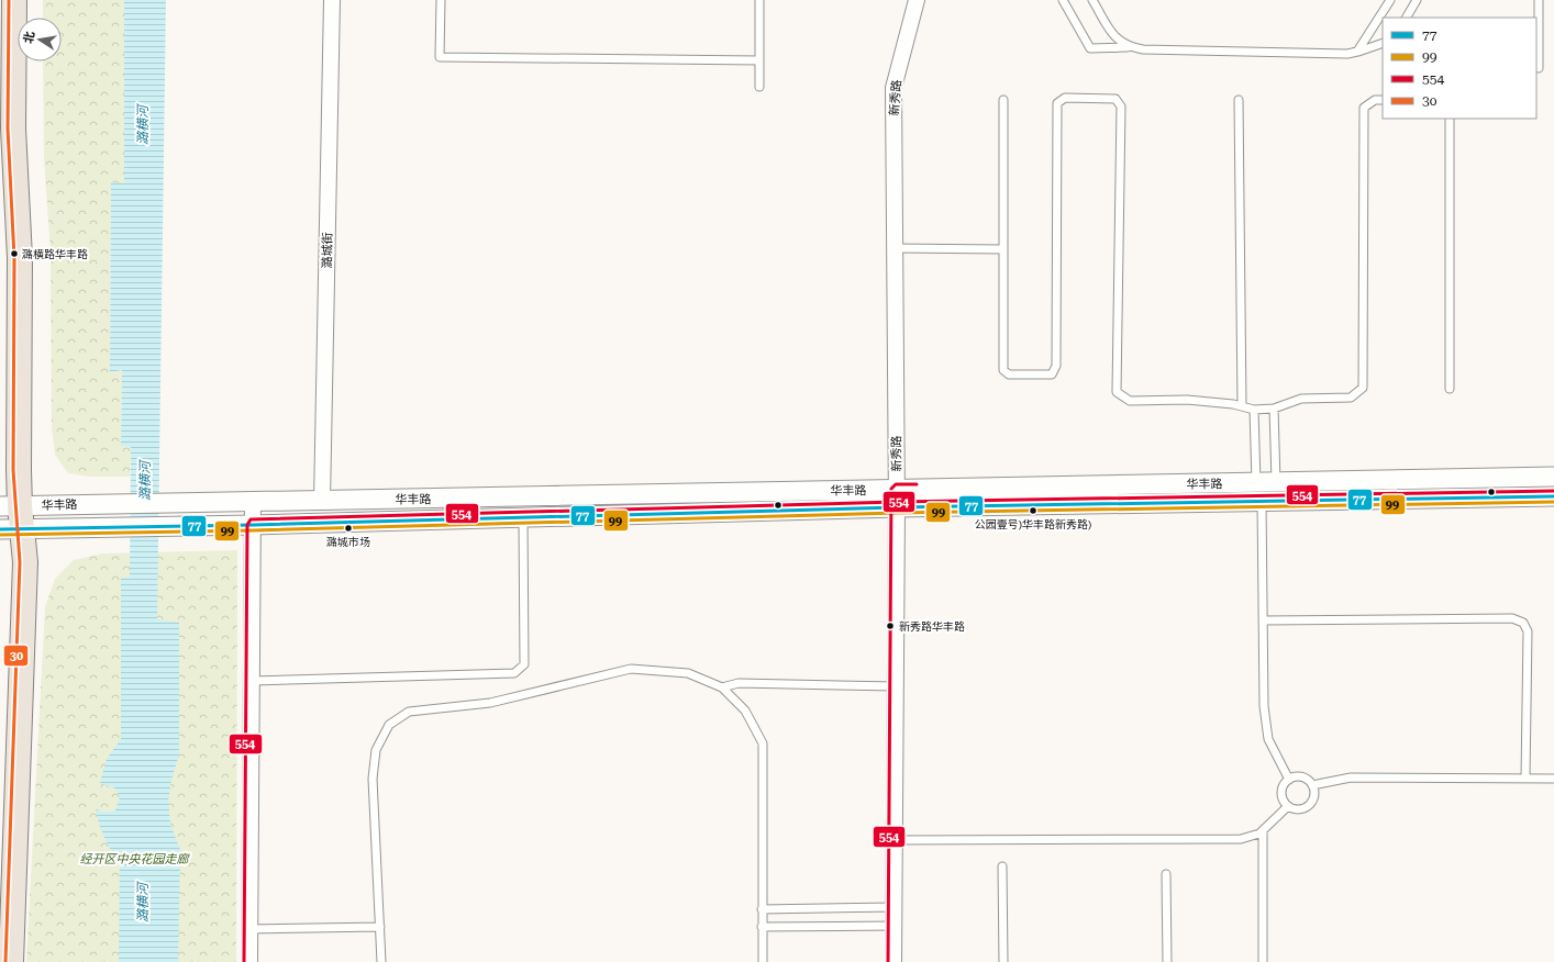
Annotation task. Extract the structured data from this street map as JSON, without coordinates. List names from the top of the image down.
{
  "streets": {
    "street": ["新秀路", "潞城街", "华丰路"]
  },
  "crossings": [
    ["新秀路", "华丰路"],
    ["潞城街", "华丰路"]
  ],
  "water": ["潞横河"],
  "parks": ["经开区中央花园走廊"],
  "places": [
    "潞横路华丰路",
    "公园壹号)华丰路新秀路)",
    "潞城市场",
    "新秀路华丰路"
  ],
  "lines": [
    "transit line 30",
    "transit line 554",
    "transit line 77",
    "transit line 99"
  ],
  "legend": [
    "77",
    "99",
    "554",
    "30"
  ],
  "north": "left"
}
